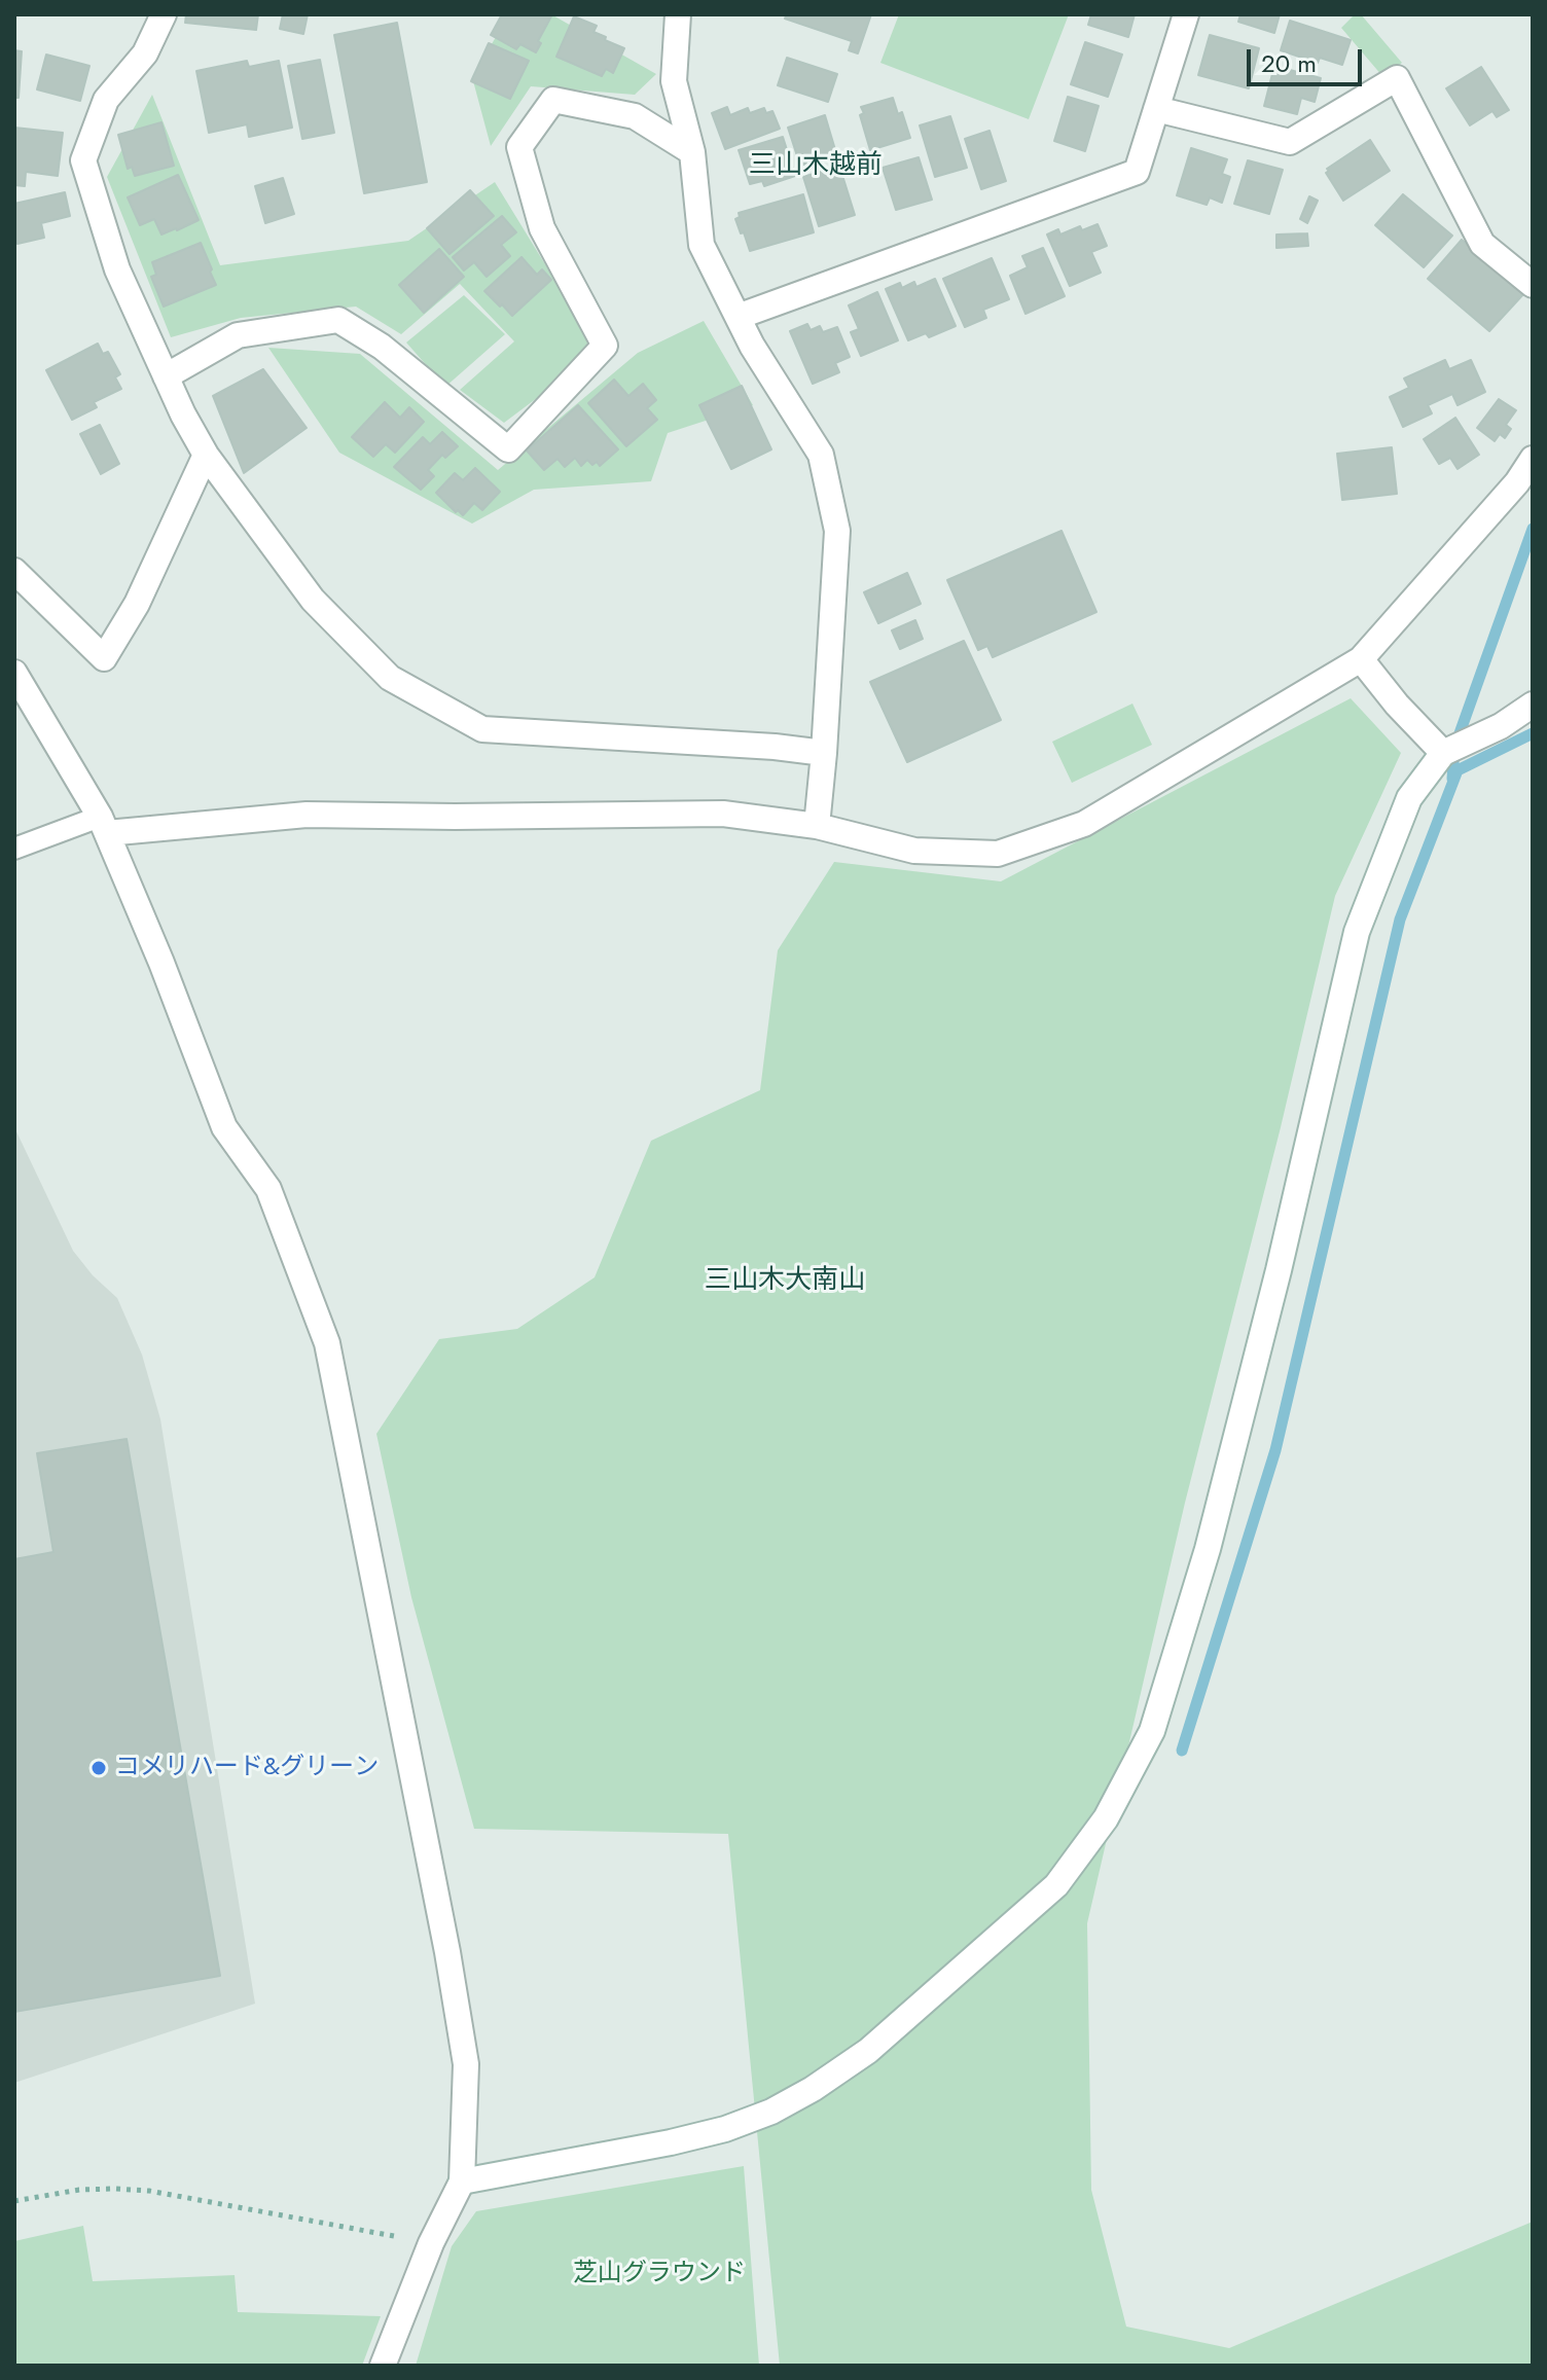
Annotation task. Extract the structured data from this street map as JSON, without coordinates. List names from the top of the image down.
{
  "districts": ["三山木越前", "三山木大南山"],
  "parks": ["芝山グラウンド"],
  "places": ["コメリハード&グリーン"],
  "scale_bar": "20 m"
}
